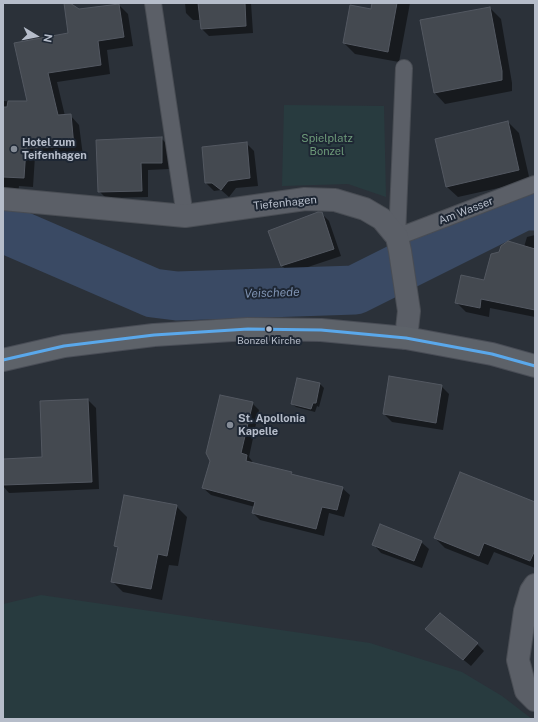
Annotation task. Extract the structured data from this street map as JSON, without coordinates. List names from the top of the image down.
{
  "streets": {
    "street": ["Tiefenhagen"],
    "lane": ["Am Wasser"]
  },
  "crossings": [
    ["Tiefenhagen", "Am Wasser"]
  ],
  "water": ["Veischede"],
  "parks": ["Spielplatz Bonzel"],
  "places": ["Hotel zum Teifenhagen", "Bonzel Kirche", "St. Apollonia Kapelle"],
  "north": "right"
}
